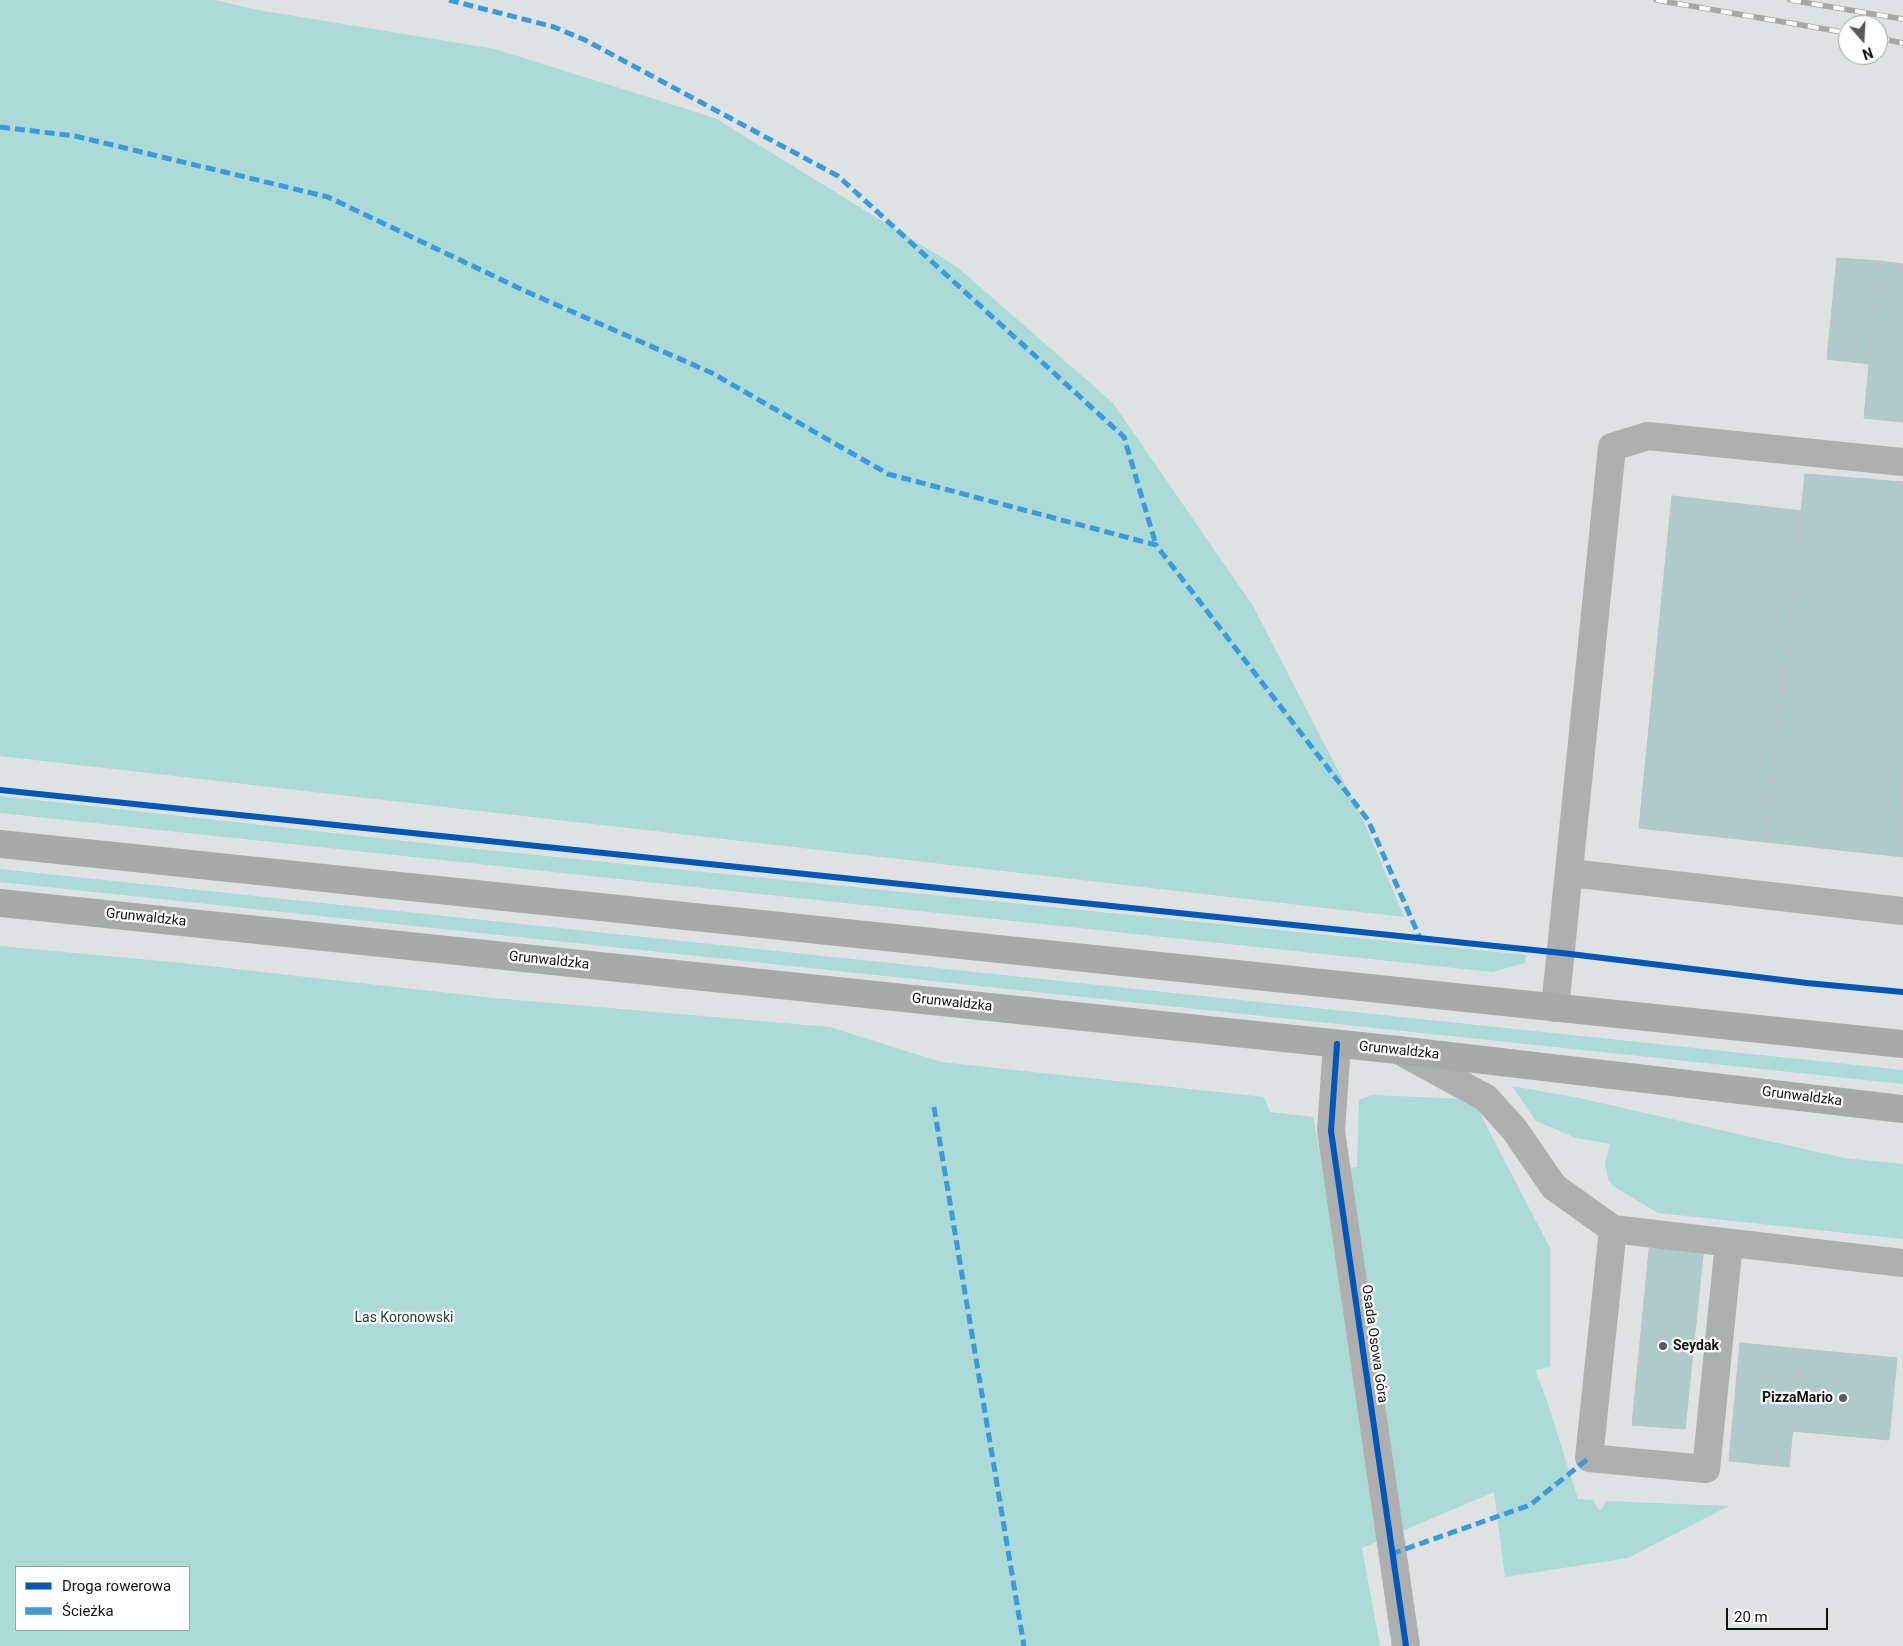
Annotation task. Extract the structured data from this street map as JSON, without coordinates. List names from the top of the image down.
{
  "streets": {
    "main road": ["Grunwaldzka"],
    "street": ["Osada Osowa Góra"]
  },
  "crossings": [
    ["Grunwaldzka", "Osada Osowa Góra"]
  ],
  "parks": ["Las Koronowski"],
  "places": ["Seydak", "PizzaMario"],
  "legend": ["Droga rowerowa", "Ścieżka"],
  "scale_bar": "20 m",
  "north": "bottom"
}
